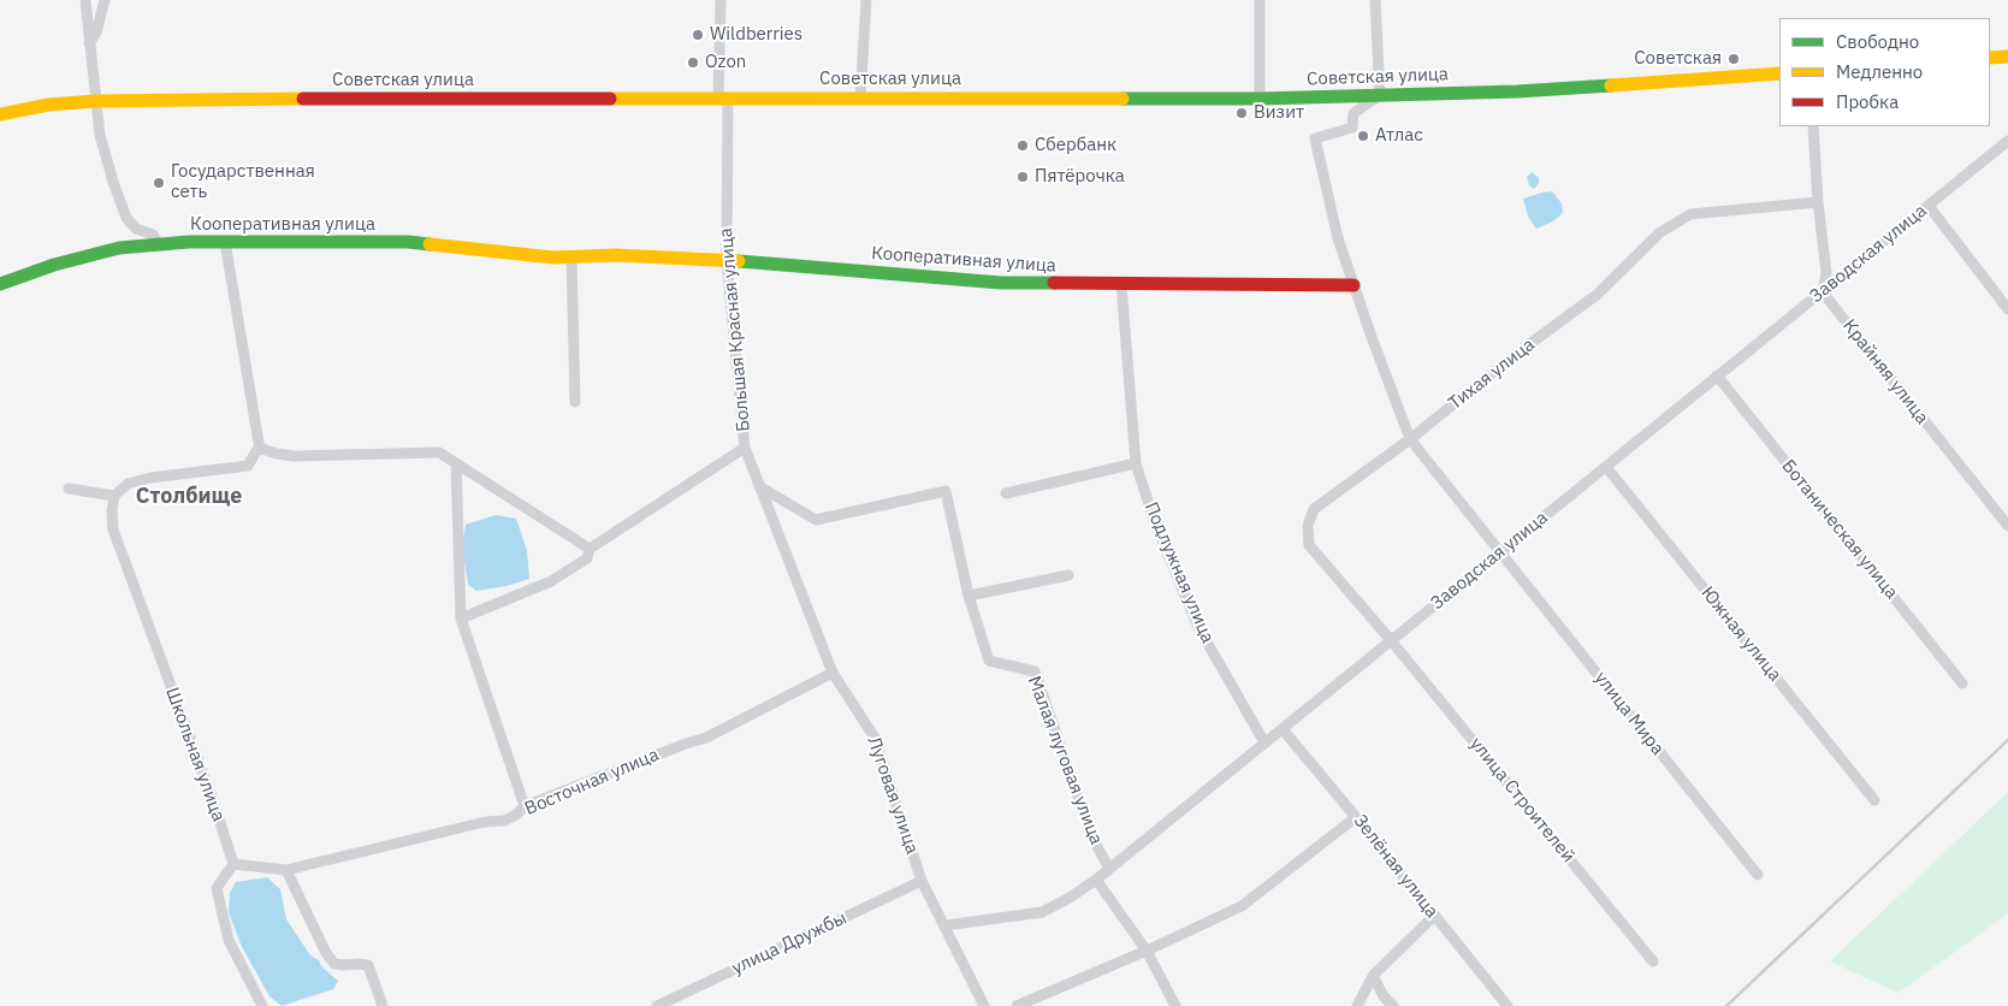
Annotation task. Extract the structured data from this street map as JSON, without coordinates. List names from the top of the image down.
{
  "streets": {
    "street": [
      "Советская улица",
      "Кооперативная улица",
      "Заводская улица",
      "Большая Красная улица",
      "Крайняя улица",
      "Тихая улица",
      "Ботаническая улица",
      "Подлужная улица",
      "Южная улица",
      "улица Мира",
      "Школьная улица",
      "Малая луговая улица",
      "Восточная улица",
      "Луговая улица",
      "улица Строителей",
      "Зелёная улица",
      "улица Дружбы"
    ]
  },
  "crossings": [
    ["Советская улица", "Большая Красная улица"],
    ["Кооперативная улица", "Большая Красная улица"],
    ["Кооперативная улица", "Подлужная улица"],
    ["Заводская улица", "Крайняя улица"],
    ["Заводская улица", "Тихая улица"],
    ["Заводская улица", "Ботаническая улица"],
    ["Заводская улица", "Подлужная улица"],
    ["Заводская улица", "Южная улица"],
    ["Заводская улица", "улица Мира"],
    ["Заводская улица", "Малая луговая улица"],
    ["Заводская улица", "Луговая улица"],
    ["Заводская улица", "улица Строителей"],
    ["Заводская улица", "Зелёная улица"],
    ["Большая Красная улица", "Малая луговая улица"],
    ["Большая Красная улица", "Луговая улица"],
    ["Тихая улица", "улица Строителей"],
    ["Школьная улица", "Восточная улица"],
    ["Малая луговая улица", "Луговая улица"],
    ["Восточная улица", "Луговая улица"],
    ["Луговая улица", "улица Дружбы"]
  ],
  "districts": ["Столбище"],
  "places": [
    "Wildberries",
    "Советская",
    "Ozon",
    "Визит",
    "Атлас",
    "Сбербанк",
    "Пятёрочка",
    "Государственная сеть"
  ],
  "legend": ["Свободно", "Медленно", "Пробка"]
}
